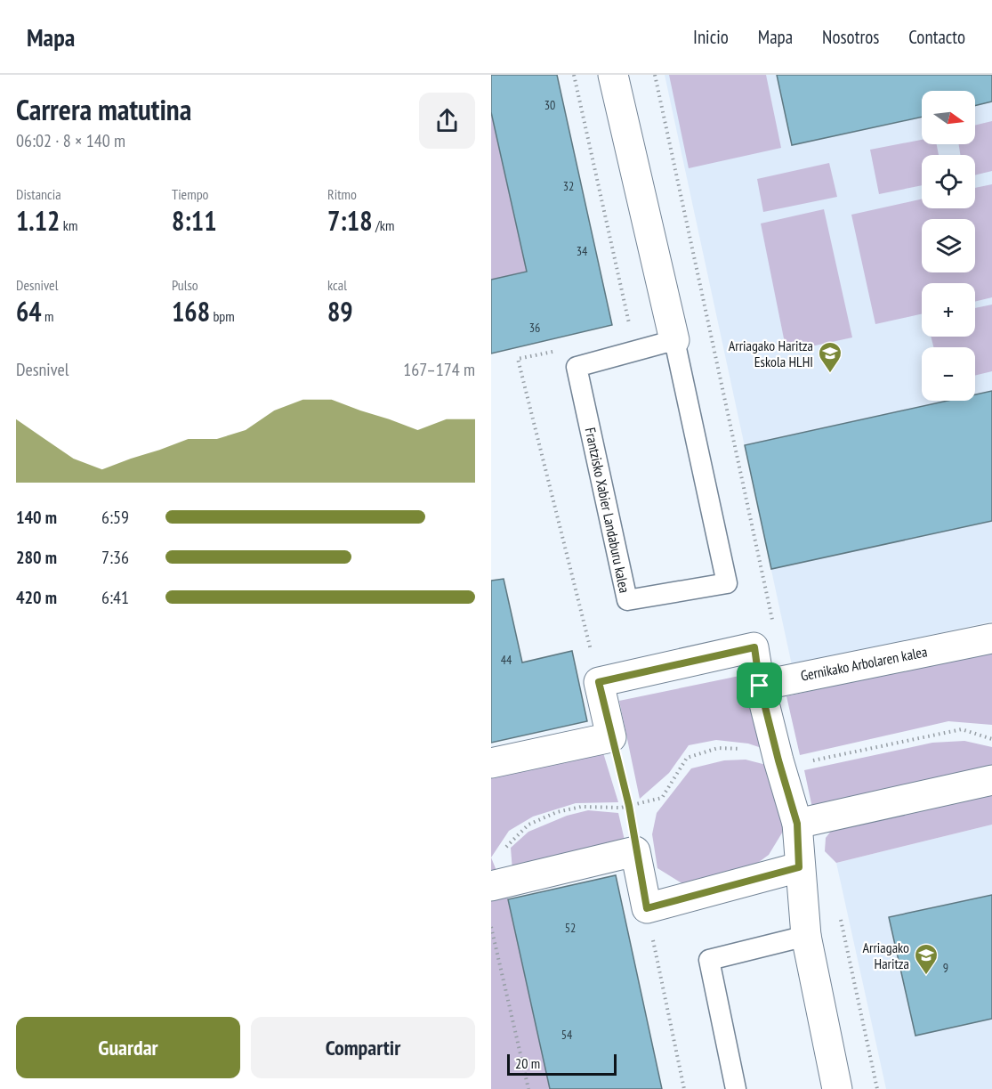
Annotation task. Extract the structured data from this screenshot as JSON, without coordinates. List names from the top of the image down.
{
  "streets": {
    "street": ["Frantzisko Xabier Landaburu kalea", "Gernikako Arbolaren kalea"]
  },
  "places": {
    "school or university": ["Arriagako Haritza Eskola HLHI", "Arriagako Haritza"]
  },
  "house_numbers": [
    "30",
    "32",
    "34",
    "36",
    "44",
    "52",
    "9",
    "54"
  ],
  "scale_bar": "20 m",
  "north": "right",
  "page": {
    "header": "Mapa",
    "nav": [
      "Inicio",
      "Mapa",
      "Nosotros",
      "Contacto"
    ],
    "heading": ["Carrera matutina", "06:02 · 8 × 140 m"],
    "map_buttons": ["+", "−"],
    "stats": [
      ["Distancia", "1.12 km"],
      ["Tiempo", "8:11"],
      ["Ritmo", "7:18 /km"],
      ["Desnivel", "64 m"],
      ["Pulso", "168 bpm"],
      ["kcal", "89"]
    ],
    "chart": ["Desnivel", "167–174 m"],
    "list": [
      {
        "name": "140 m",
        "note": "6:59"
      },
      {
        "name": "280 m",
        "note": "7:36"
      },
      {
        "name": "420 m",
        "note": "6:41"
      }
    ],
    "buttons": ["Guardar", "Compartir"],
    "scale": "20 m"
  }
}
